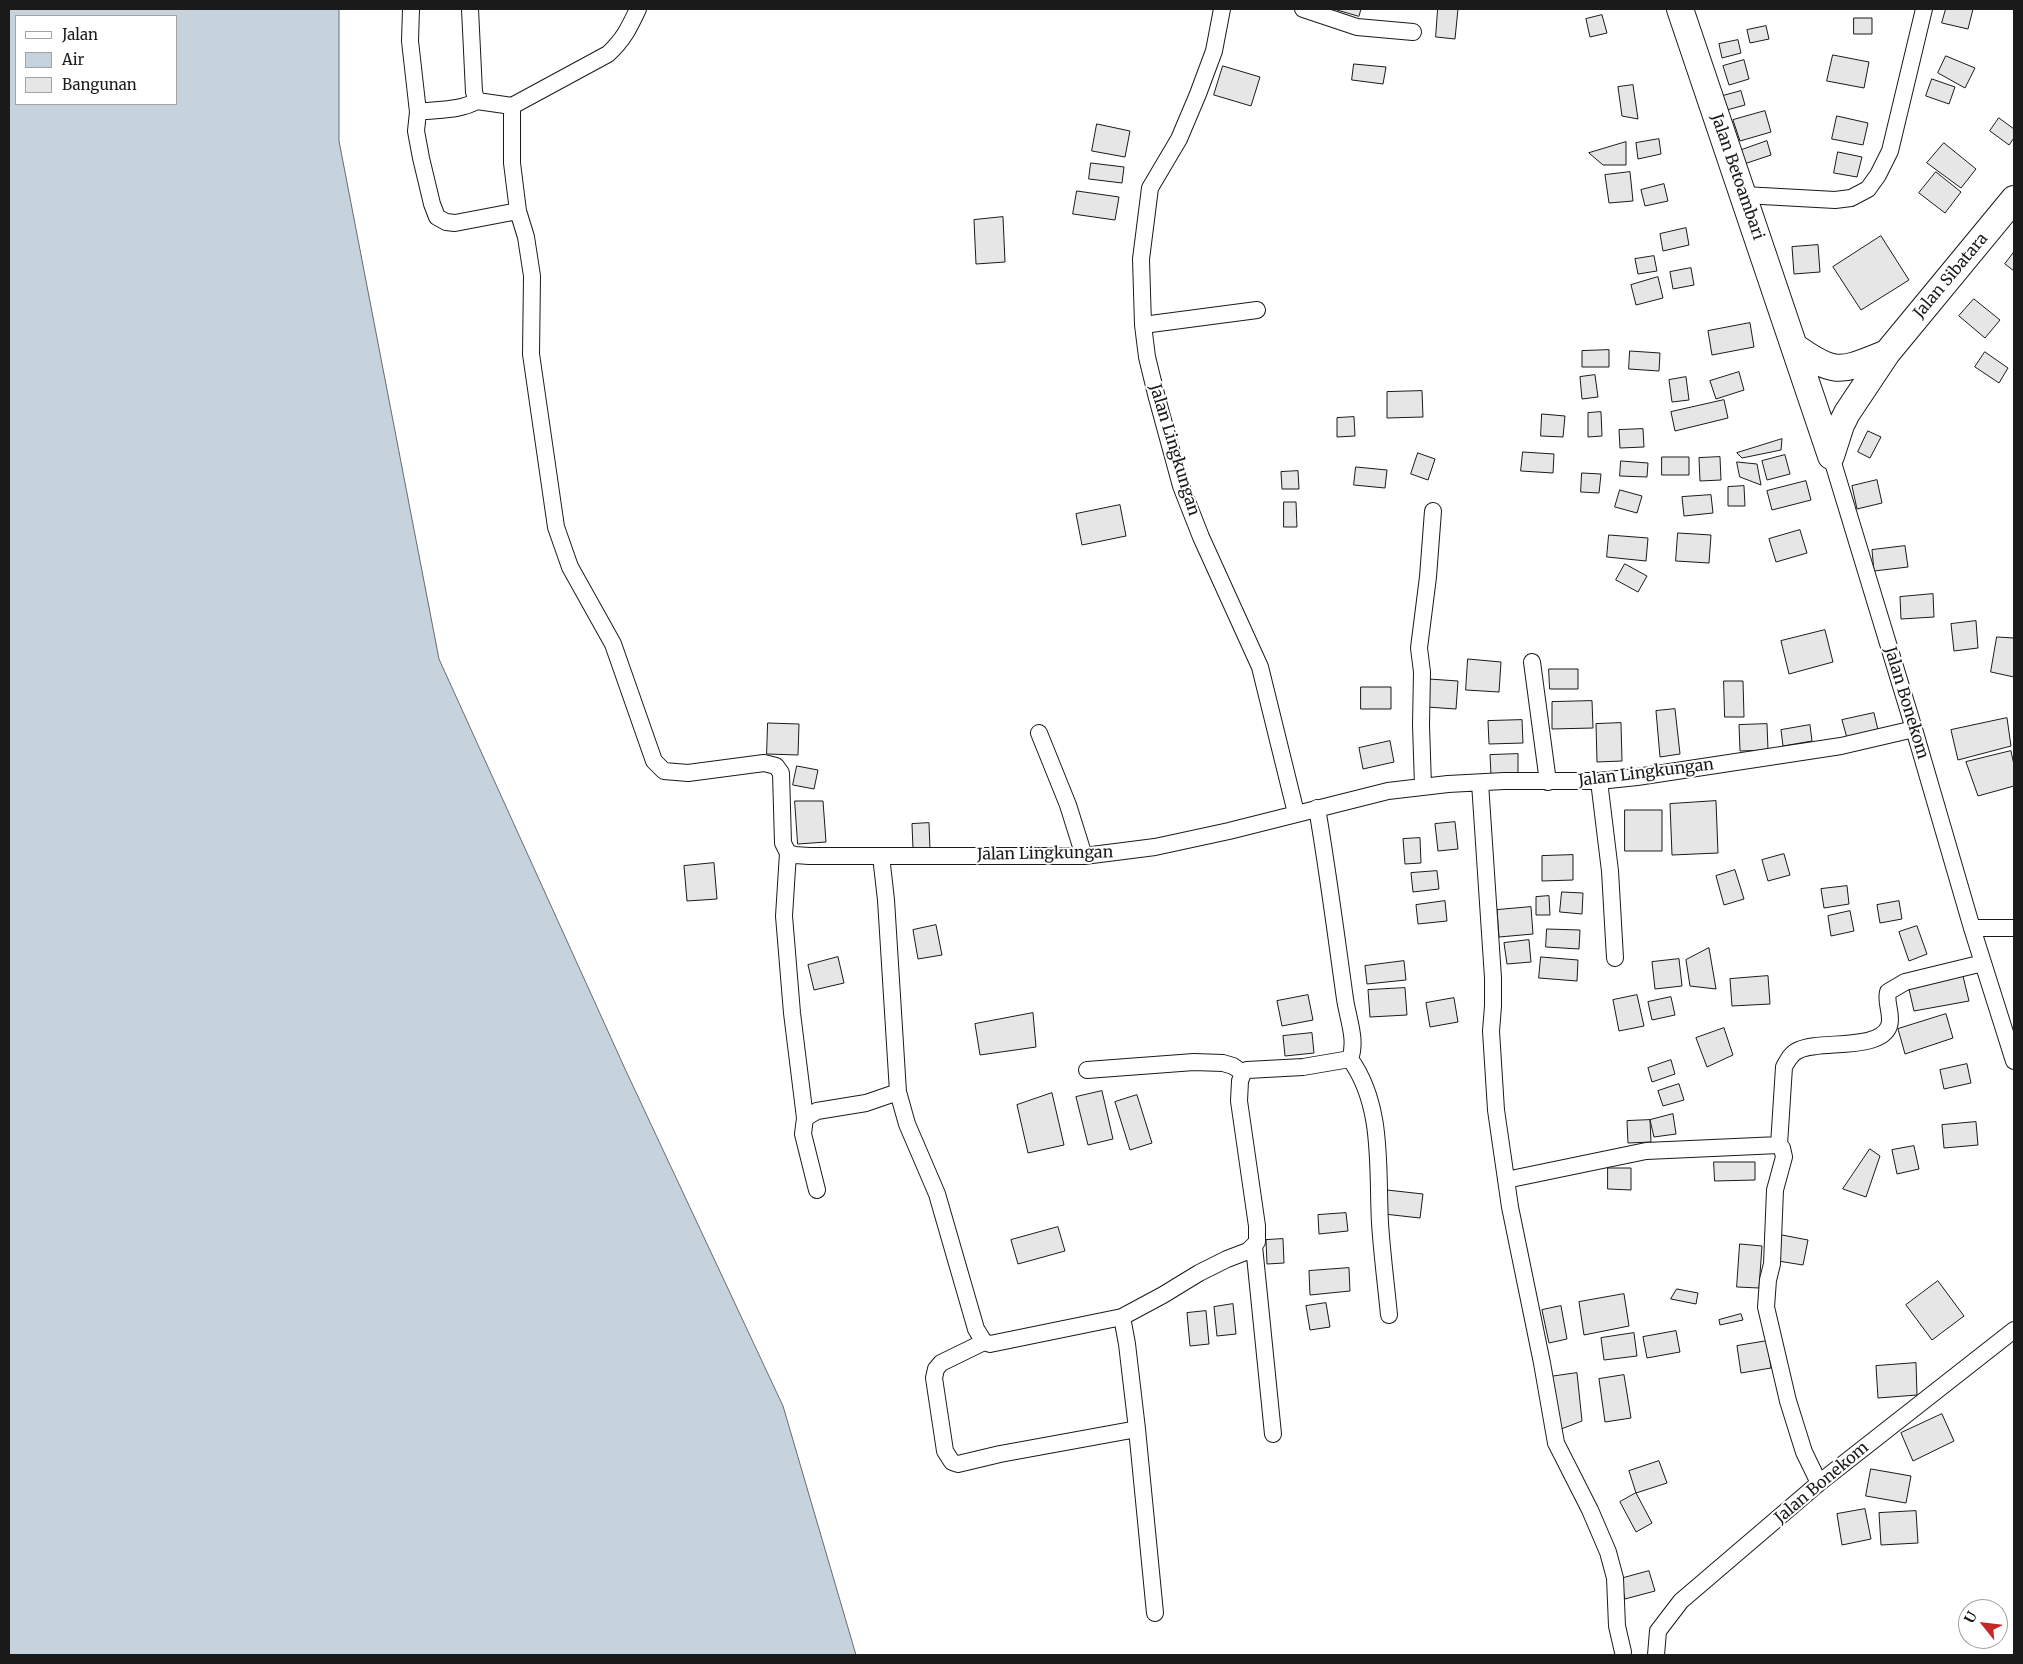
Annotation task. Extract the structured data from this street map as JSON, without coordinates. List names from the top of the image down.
{
  "streets": {
    "main road": ["Jalan Betoambari", "Jalan Sibatara", "Jalan Bonekom"],
    "street": ["Jalan Lingkungan"]
  },
  "crossings": [
    ["Jalan Betoambari", "Jalan Sibatara"],
    ["Jalan Betoambari", "Jalan Bonekom"],
    ["Jalan Sibatara", "Jalan Bonekom"],
    ["Jalan Lingkungan", "Jalan Bonekom"]
  ],
  "legend": ["Jalan", "Air", "Bangunan"],
  "north": "top left"
}
